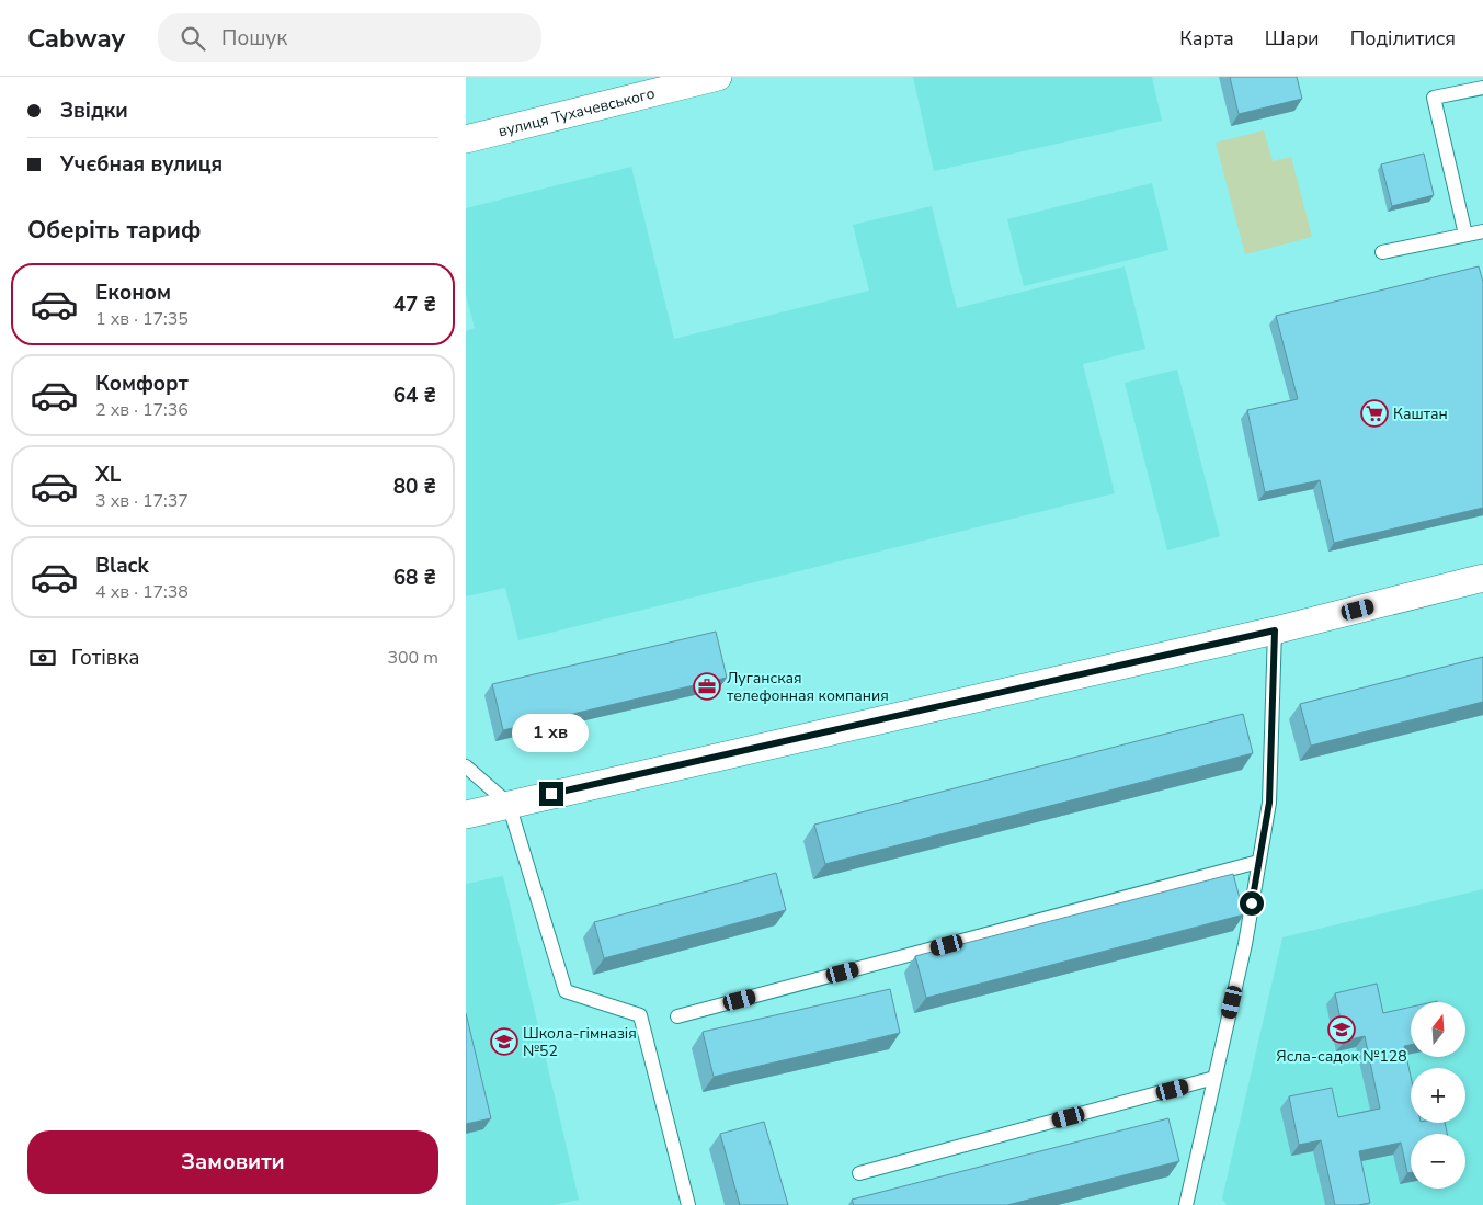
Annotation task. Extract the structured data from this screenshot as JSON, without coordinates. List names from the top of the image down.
{
  "streets": {
    "street": ["вулиця Тухачевського"]
  },
  "places": {
    "supermarket": ["Каштан"],
    "office": ["Луганская телефонная компания"],
    "school or university": ["Ясла-садок №128", "Школа-гімназія №52"]
  },
  "north": "top",
  "page": {
    "header": "Cabway",
    "search": "Пошук",
    "nav": ["Карта", "Шари", "Поділитися"],
    "banner": ["Звідки", "Учєбная вулиця"],
    "heading": "Оберіть тариф",
    "list": [
      {
        "name": "Економ",
        "note": "1 хв · 17:35",
        "value": "47 ₴"
      },
      {
        "name": "Комфорт",
        "note": "2 хв · 17:36",
        "value": "64 ₴"
      },
      {
        "name": "XL",
        "note": "3 хв · 17:37",
        "value": "80 ₴"
      },
      {
        "name": "Black",
        "note": "4 хв · 17:38",
        "value": "68 ₴"
      }
    ],
    "pay": ["Готівка", "300 m"],
    "bubble": "1 хв",
    "map_buttons": ["+", "−"],
    "buttons": "Замовити"
  }
}
